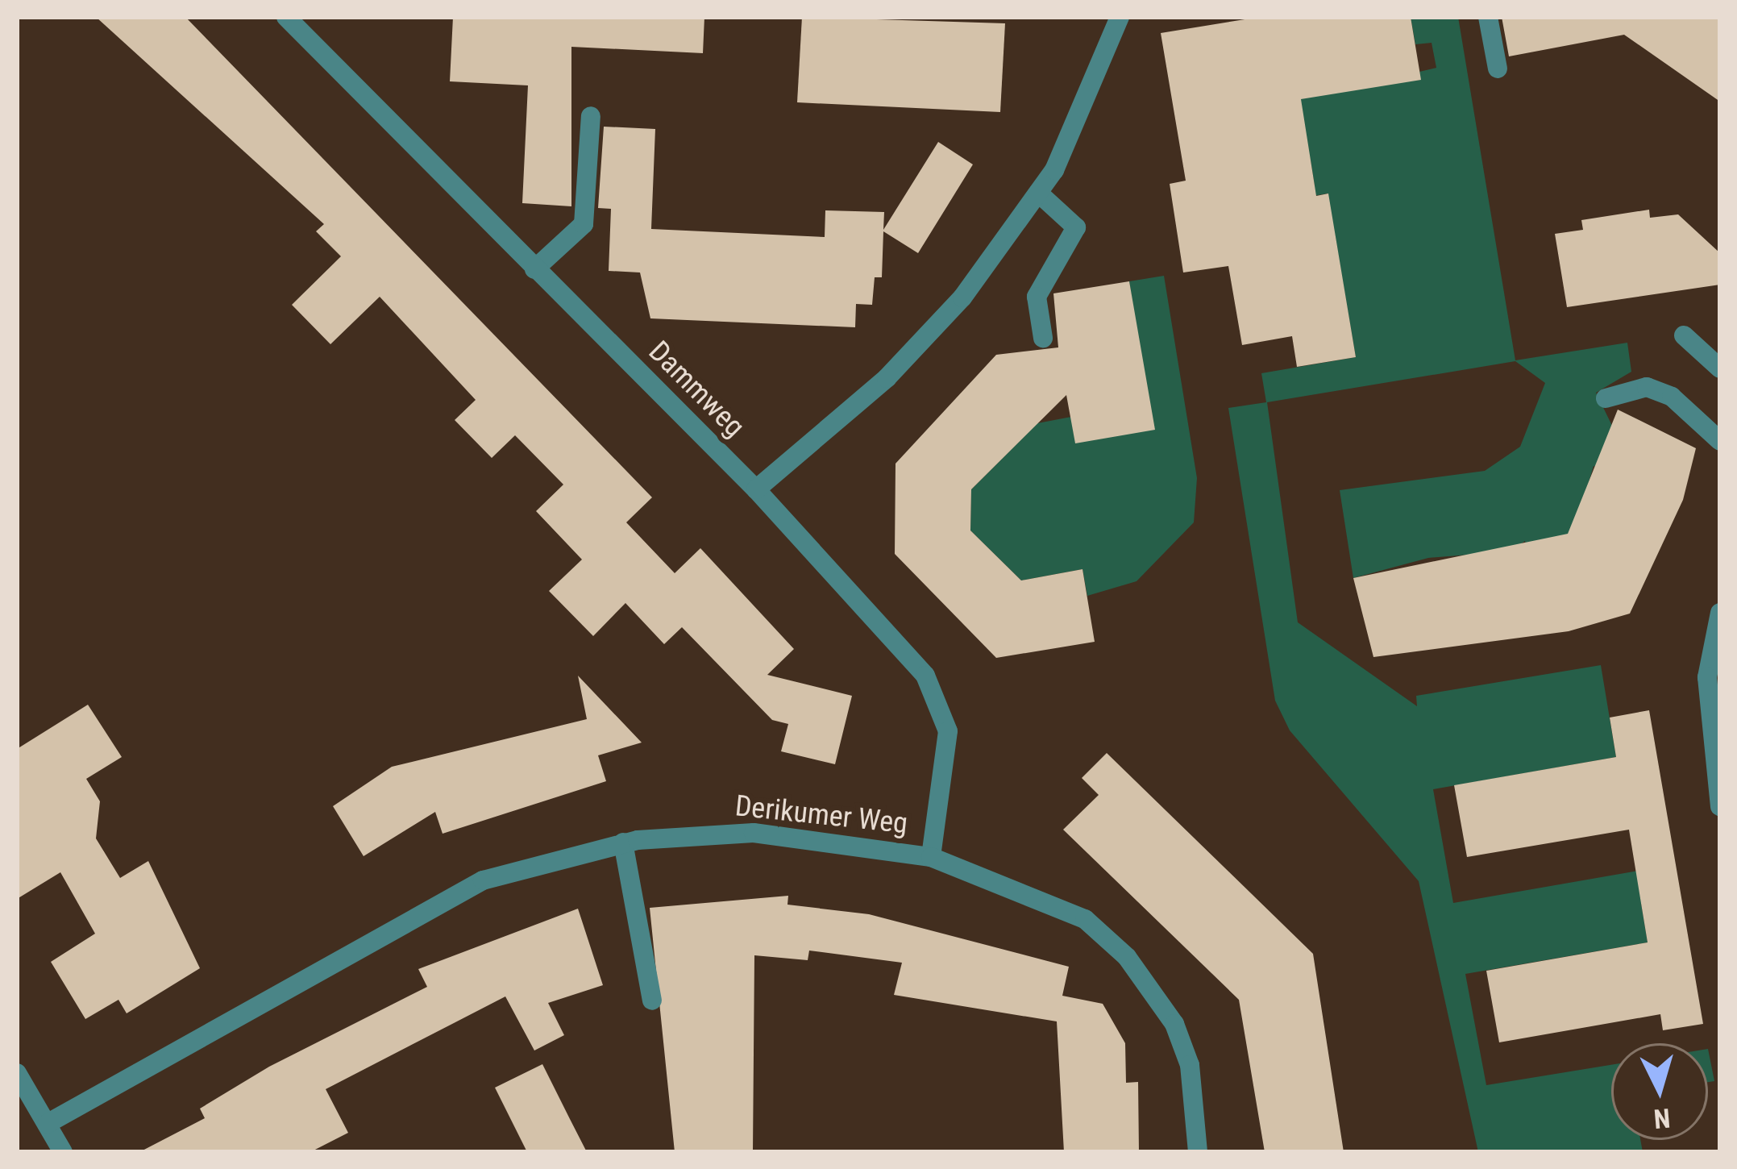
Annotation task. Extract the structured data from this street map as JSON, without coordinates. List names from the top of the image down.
{
  "streets": {
    "street": ["Dammweg", "Derikumer Weg"]
  },
  "crossings": [
    ["Dammweg", "Derikumer Weg"]
  ],
  "north": "bottom"
}
